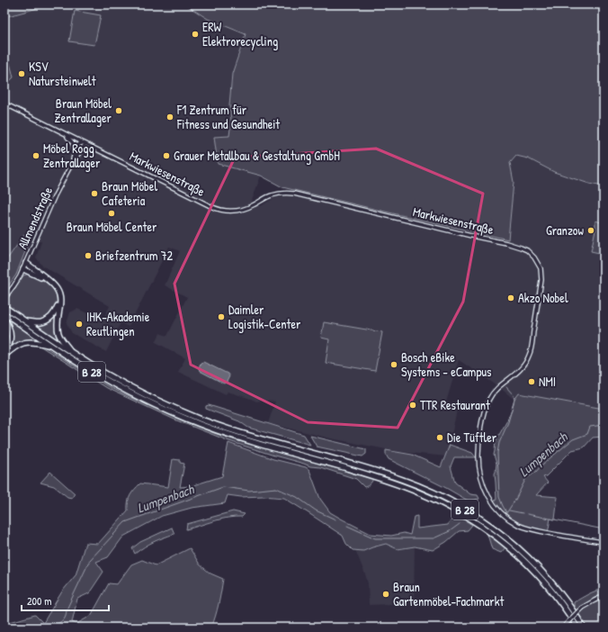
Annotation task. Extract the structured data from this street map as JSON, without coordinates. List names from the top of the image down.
{
  "streets": {
    "highway": ["B 28"],
    "street": ["Markwiesenstraße", "Allmendstraße"]
  },
  "crossings": [
    ["Markwiesenstraße", "Allmendstraße"]
  ],
  "water": ["Lumpenbach"],
  "places": [
    "ERW Elektrorecycling",
    "KSV Natursteinwelt",
    "Braun Möbel Zentrallager",
    "F1 Zentrum für Fitness und Gesundheit",
    "Möbel Rogg Zentrallager",
    "Grauer Metallbau & Gestaltung GmbH",
    "Braun Möbel Cafeteria",
    "Braun Möbel Center",
    "Granzow",
    "Briefzentrum 72",
    "Akzo Nobel",
    "Daimler Logistik-Center",
    "IHK-Akademie Reutlingen",
    "Bosch eBike Systems - eCampus",
    "NMI",
    "TTR Restaurant",
    "Die Tüftler",
    "Braun Gartenmöbel-Fachmarkt"
  ],
  "scale_bar": "200 m"
}
